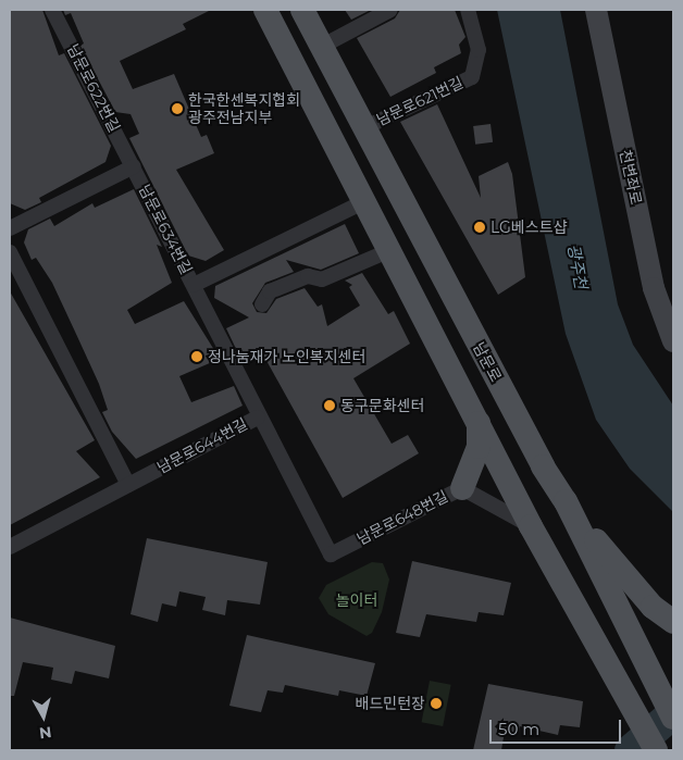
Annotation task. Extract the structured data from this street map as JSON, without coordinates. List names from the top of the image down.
{
  "streets": {
    "main road": ["천변좌로", "남문로"],
    "street": [
      "남문로622번길",
      "남문로621번길",
      "남문로634번길",
      "남문로644번길",
      "남문로648번길"
    ]
  },
  "crossings": [
    ["남문로622번길", "남문로634번길"],
    ["남문로621번길", "남문로"],
    ["남문로634번길", "남문로644번길"],
    ["남문로644번길", "남문로648번길"]
  ],
  "water": ["광주천"],
  "parks": ["놀이터"],
  "places": [
    "한국한센복지협회 광주전남지부",
    "LG베스트샵",
    "정나눔재가 노인복지센터",
    "동구문화센터",
    "배드민턴장"
  ],
  "scale_bar": "50 m",
  "north": "bottom"
}
